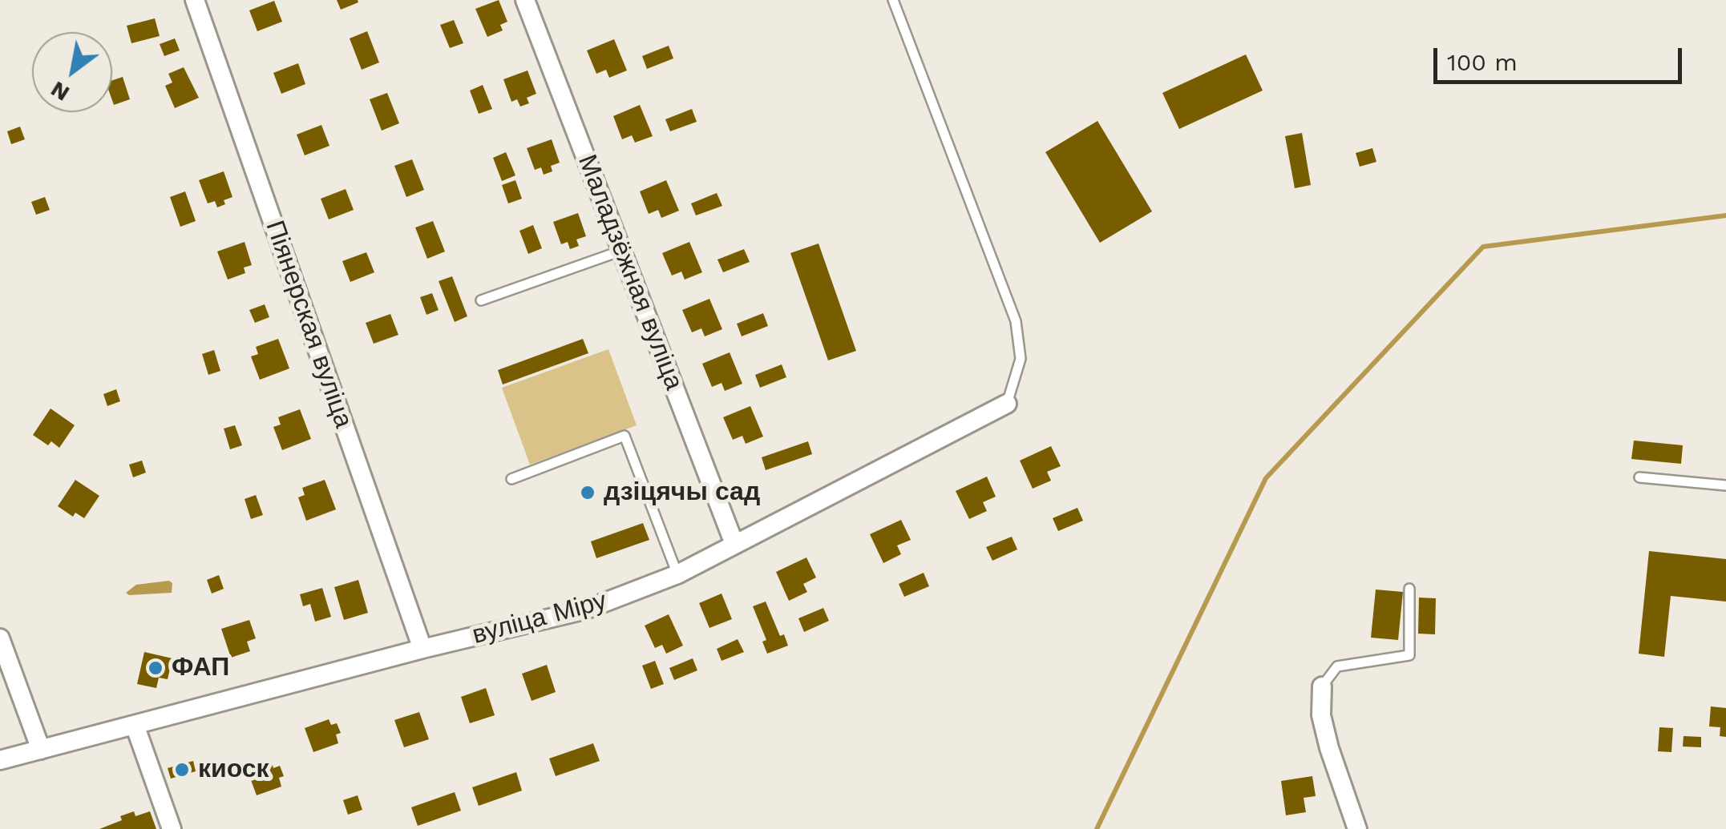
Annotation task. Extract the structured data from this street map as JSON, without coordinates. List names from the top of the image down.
{
  "streets": {
    "street": ["Маладзёжная вуліца", "Піянерская вуліца", "вуліца Міру"]
  },
  "crossings": [
    ["Маладзёжная вуліца", "вуліца Міру"],
    ["Піянерская вуліца", "вуліца Міру"]
  ],
  "places": ["дзіцячы сад", "ФАП", "киоск"],
  "scale_bar": "100 m",
  "north": "bottom left"
}
